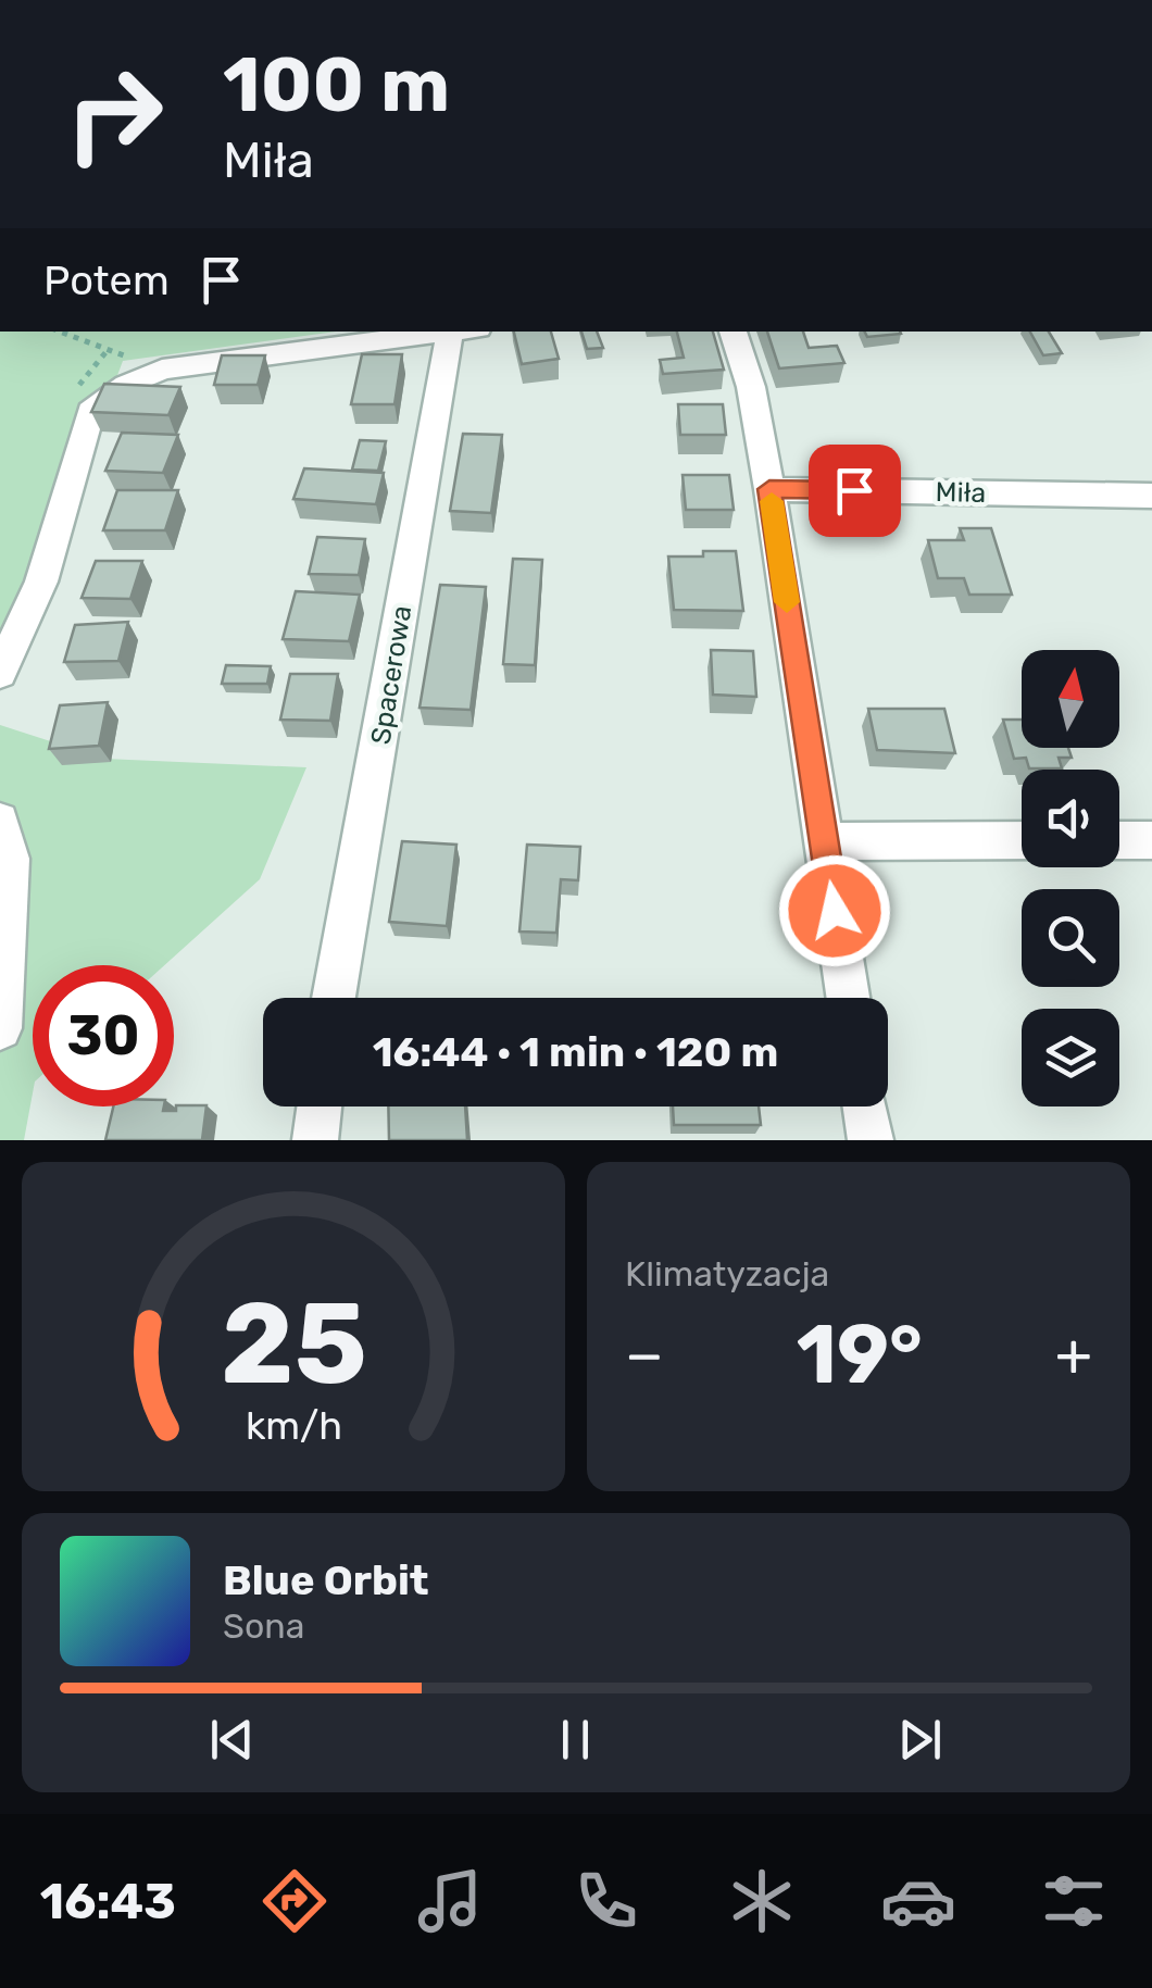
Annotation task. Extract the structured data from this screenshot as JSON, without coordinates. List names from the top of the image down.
{
  "streets": {
    "street": ["Miła", "Spacerowa"]
  },
  "north": "top",
  "page": {
    "turn": ["100 m", "Miła"],
    "then": "Potem",
    "limit": "30",
    "trip": "16:44 · 1 min · 120 m",
    "tile": "Klimatyzacja",
    "heat": ["−", "19°", "+"],
    "song": ["Blue Orbit", "Sona"],
    "tabs": "16:43",
    "gauge": ["25", "km/h"]
  }
}
